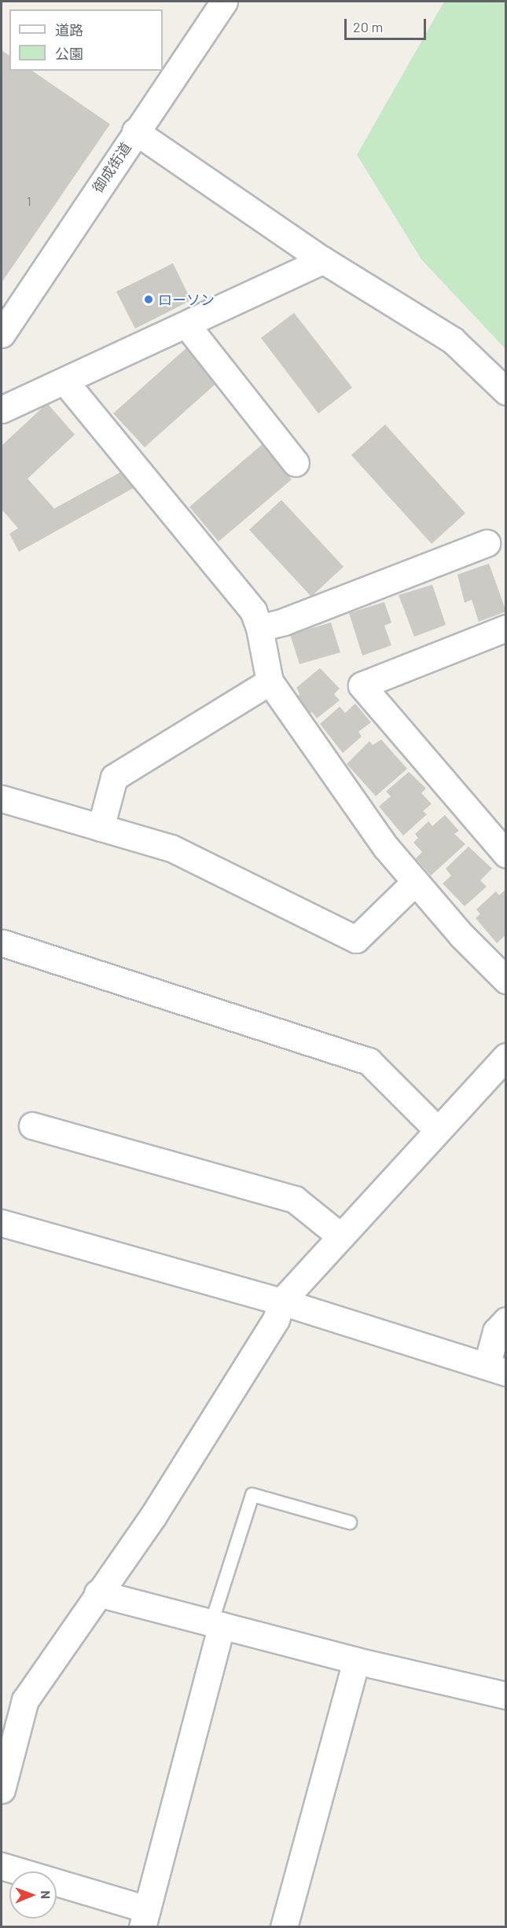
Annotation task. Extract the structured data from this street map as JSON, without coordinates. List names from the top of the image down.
{
  "streets": {
    "street": ["御成街道"]
  },
  "places": ["ローソン"],
  "house_numbers": ["1"],
  "legend": ["道路", "公園"],
  "scale_bar": "20 m",
  "north": "right"
}
